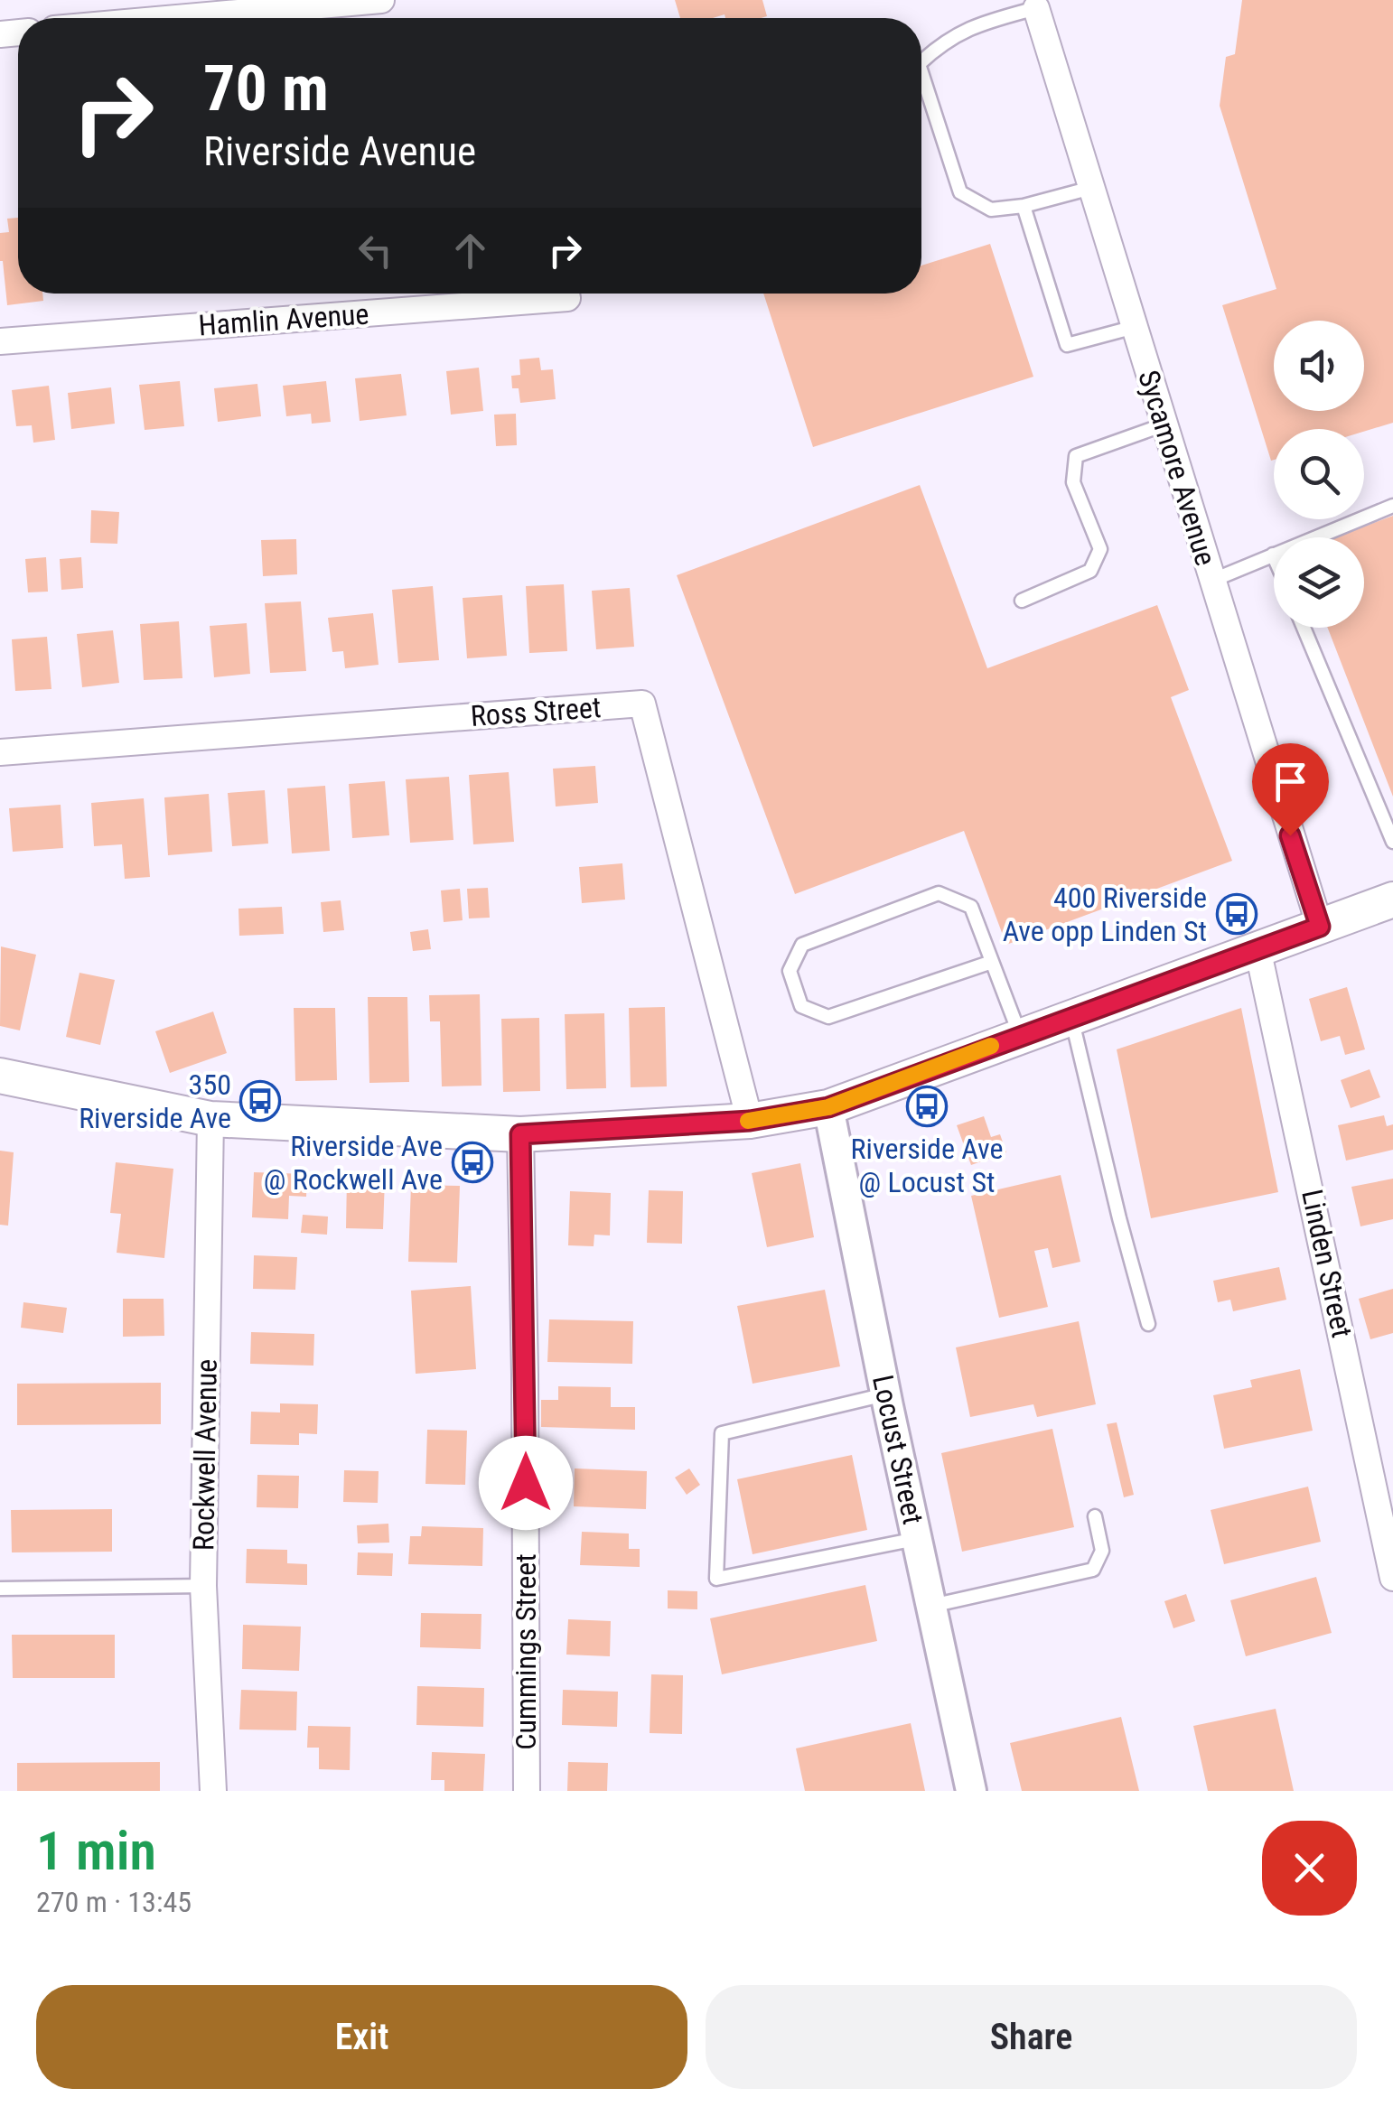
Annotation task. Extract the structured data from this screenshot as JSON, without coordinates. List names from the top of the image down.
{
  "streets": {
    "street": [
      "Hamlin Avenue",
      "Sycamore Avenue",
      "Ross Street",
      "Linden Street",
      "Locust Street",
      "Rockwell Avenue",
      "Cummings Street"
    ]
  },
  "places": {
    "bus stop": [
      "400 Riverside Ave opp Linden St",
      "350 Riverside Ave",
      "Riverside Ave @ Locust St",
      "Riverside Ave @ Rockwell Ave"
    ]
  },
  "page": {
    "turn": ["70 m", "Riverside Avenue"],
    "heading": ["1 min", "270 m · 13:45"],
    "buttons": ["Exit", "Share"]
  }
}
